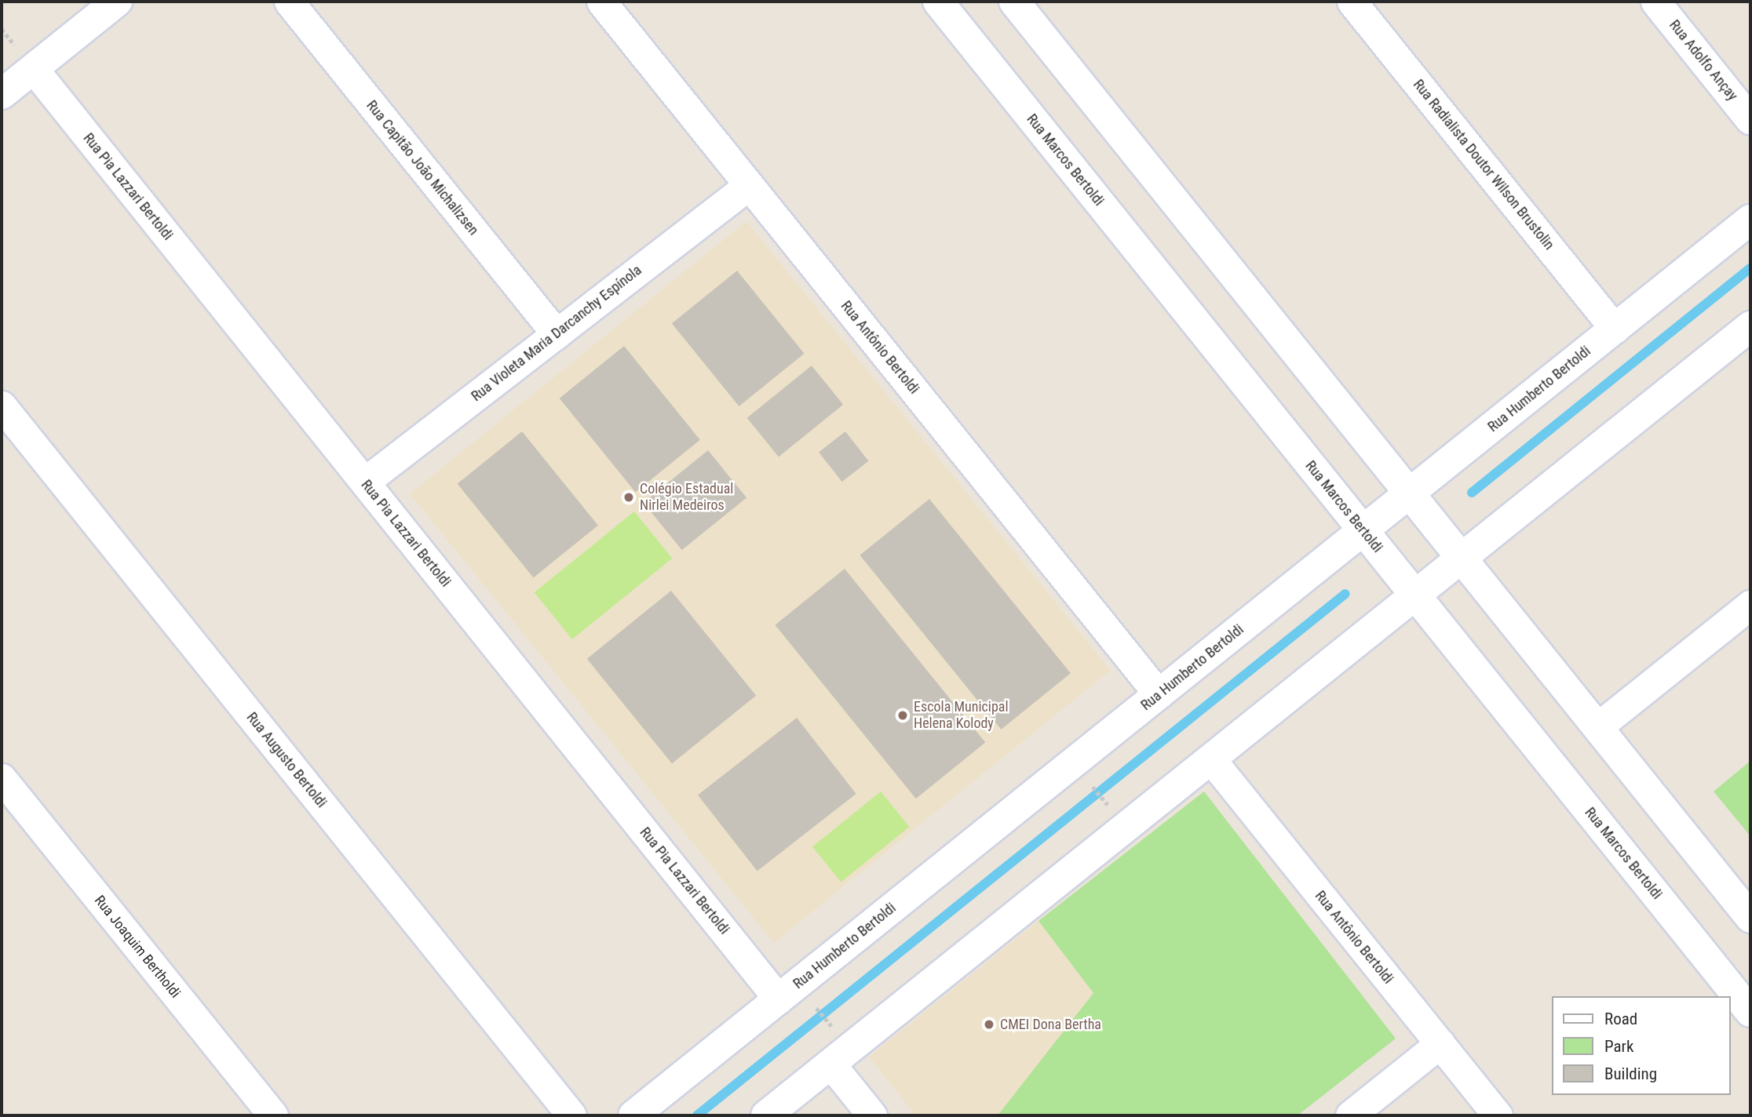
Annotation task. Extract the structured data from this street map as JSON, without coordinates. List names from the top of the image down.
{
  "streets": {
    "street": [
      "Rua Adolfo Ançay",
      "Rua Marcos Bertoldi",
      "Rua Radialista Doutor Wilson Brustolin",
      "Rua Capitão João Michalizsen",
      "Rua Pia Lazzari Bertoldi",
      "Rua Violeta Maria Darcanchy Espínola",
      "Rua Antônio Bertoldi",
      "Rua Humberto Bertoldi",
      "Rua Augusto Bertoldi",
      "Rua Joaquim Bertholdi"
    ]
  },
  "crossings": [
    ["Rua Marcos Bertoldi", "Rua Humberto Bertoldi"],
    ["Rua Radialista Doutor Wilson Brustolin", "Rua Humberto Bertoldi"],
    ["Rua Capitão João Michalizsen", "Rua Violeta Maria Darcanchy Espínola"],
    ["Rua Pia Lazzari Bertoldi", "Rua Violeta Maria Darcanchy Espínola"],
    ["Rua Pia Lazzari Bertoldi", "Rua Humberto Bertoldi"],
    ["Rua Violeta Maria Darcanchy Espínola", "Rua Antônio Bertoldi"],
    ["Rua Antônio Bertoldi", "Rua Humberto Bertoldi"]
  ],
  "places": ["Colégio Estadual Nirlei Medeiros", "Escola Municipal Helena Kolody", "CMEI Dona Bertha"],
  "legend": ["Road", "Park", "Building"]
}
